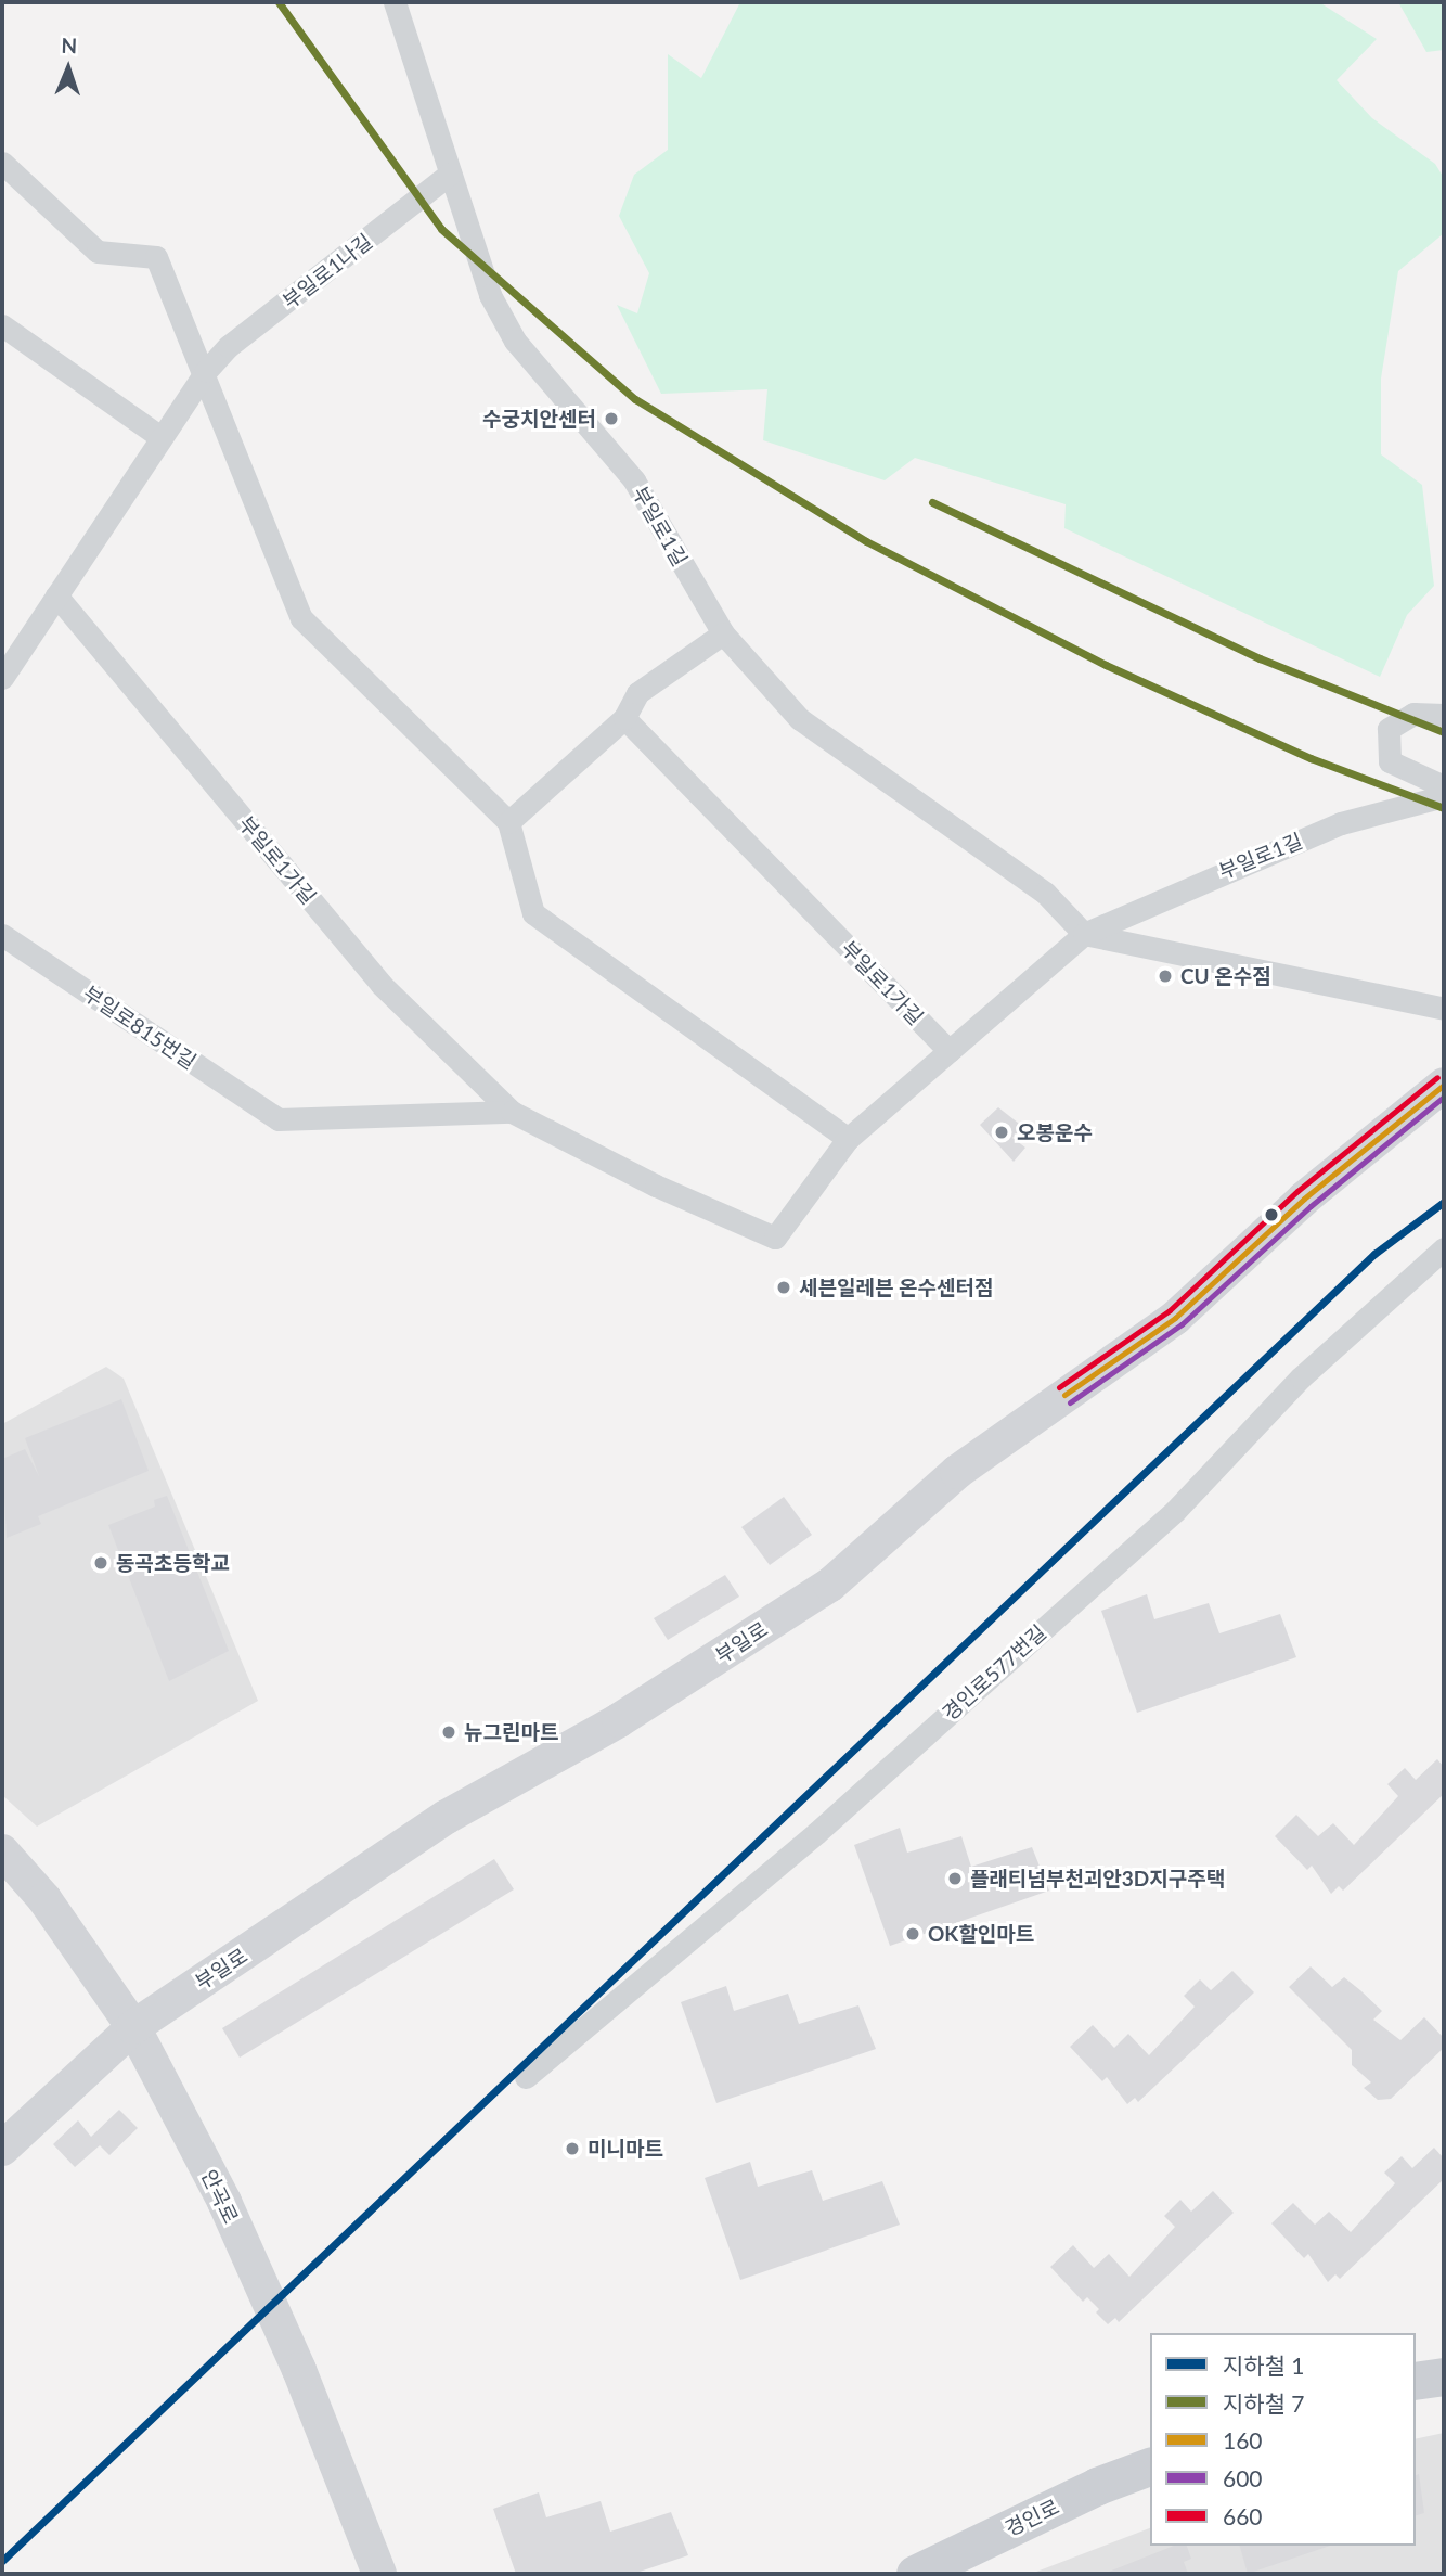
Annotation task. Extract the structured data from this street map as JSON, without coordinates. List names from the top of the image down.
{
  "streets": {
    "main road": ["경인로"],
    "street": [
      "부일로1나길",
      "부일로1길",
      "부일로1가길",
      "부일로815번길",
      "부일로",
      "경인로577번길",
      "안곡로"
    ]
  },
  "crossings": [
    ["부일로1나길", "부일로1길"],
    ["부일로1나길", "부일로1가길"],
    ["부일로1길", "부일로1가길"],
    ["부일로1가길", "부일로815번길"],
    ["부일로", "안곡로"]
  ],
  "places": [
    "수궁치안센터",
    "CU 온수점",
    "오봉운수",
    "세븐일레븐 온수센터점",
    "동곡초등학교",
    "뉴그린마트",
    "플래티넘부천괴안3D지구주택",
    "OK할인마트",
    "미니마트"
  ],
  "lines": [
    "metro line 7",
    "transit line 660",
    "transit line 160",
    "transit line 600",
    "metro line 1"
  ],
  "legend": [
    "지하철 1",
    "지하철 7",
    "160",
    "600",
    "660"
  ],
  "north": "top"
}
